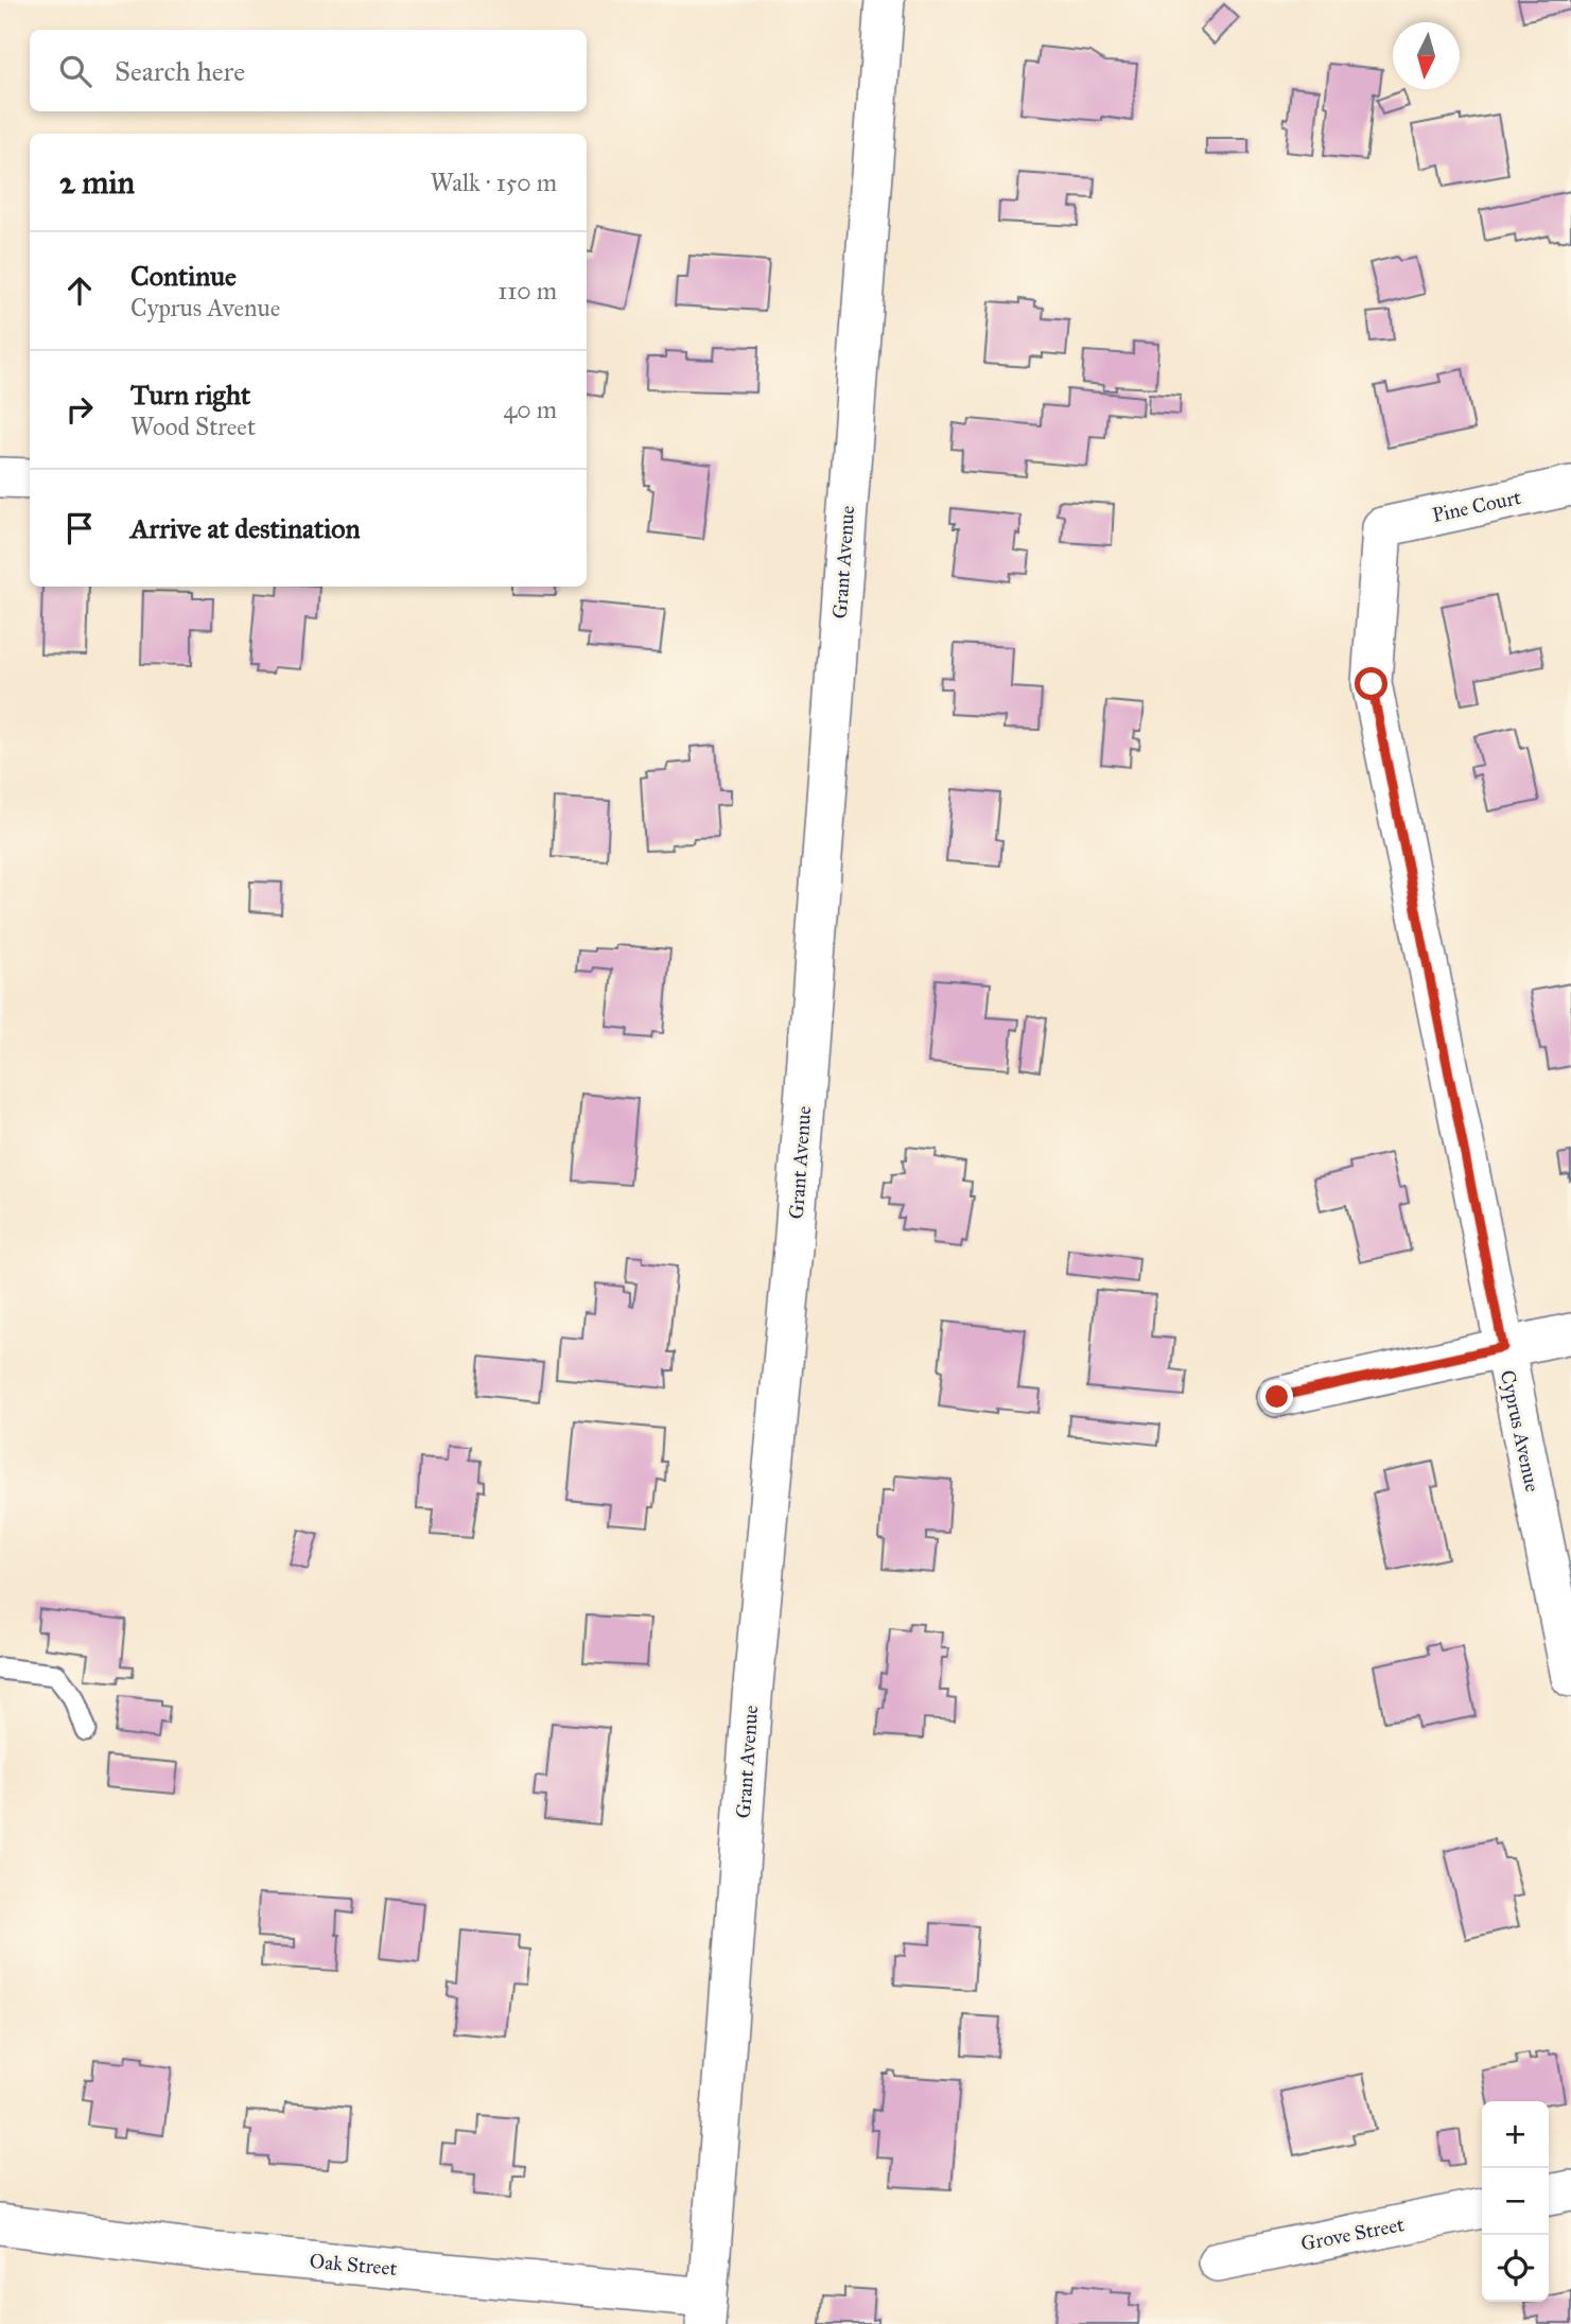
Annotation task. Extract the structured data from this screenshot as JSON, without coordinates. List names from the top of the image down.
{
  "streets": {
    "street": [
      "Pine Court",
      "Grant Avenue",
      "Cyprus Avenue",
      "Grove Street",
      "Oak Street"
    ]
  },
  "crossings": [
    ["Pine Court", "Cyprus Avenue"],
    ["Grant Avenue", "Oak Street"]
  ],
  "north": "bottom",
  "page": {
    "search": "Search here",
    "heading": ["2 min", "Walk · 150 m"],
    "list": [
      ["Continue", "Cyprus Avenue", "110 m"],
      ["Turn right", "Wood Street", "40 m"],
      "Arrive at destination"
    ],
    "map_buttons": ["+", "−"]
  }
}
